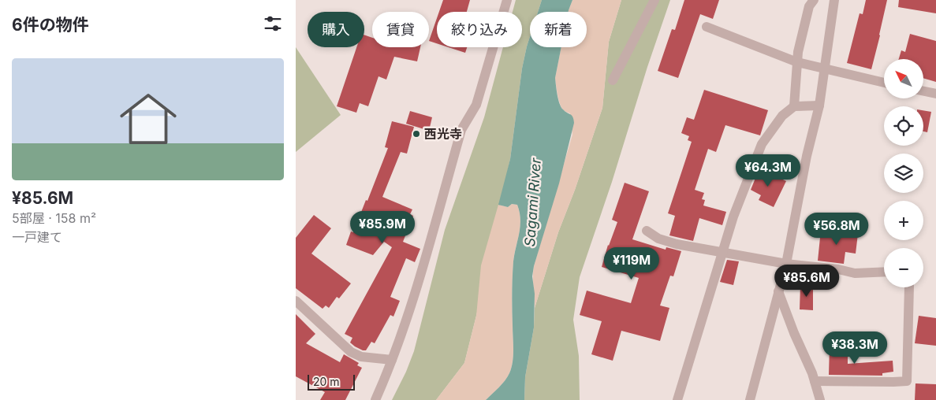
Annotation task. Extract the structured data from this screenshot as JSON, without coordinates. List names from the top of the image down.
{
  "water": ["Sagami River"],
  "places": ["西光寺"],
  "scale_bar": "20 m",
  "north": "top left",
  "page": {
    "heading": "6件の物件",
    "chip": [
      "購入",
      "賃貸",
      "絞り込み",
      "新着"
    ],
    "list": [
      {
        "name": "¥85.6M",
        "note": "5部屋 · 158 m² · 一戸建て"
      }
    ],
    "map_buttons": ["+", "−"],
    "price": [
      "¥64.3M",
      "¥85.9M",
      "¥56.8M",
      "¥119M",
      "¥85.6M",
      "¥38.3M"
    ],
    "scale": "20 m"
  }
}
